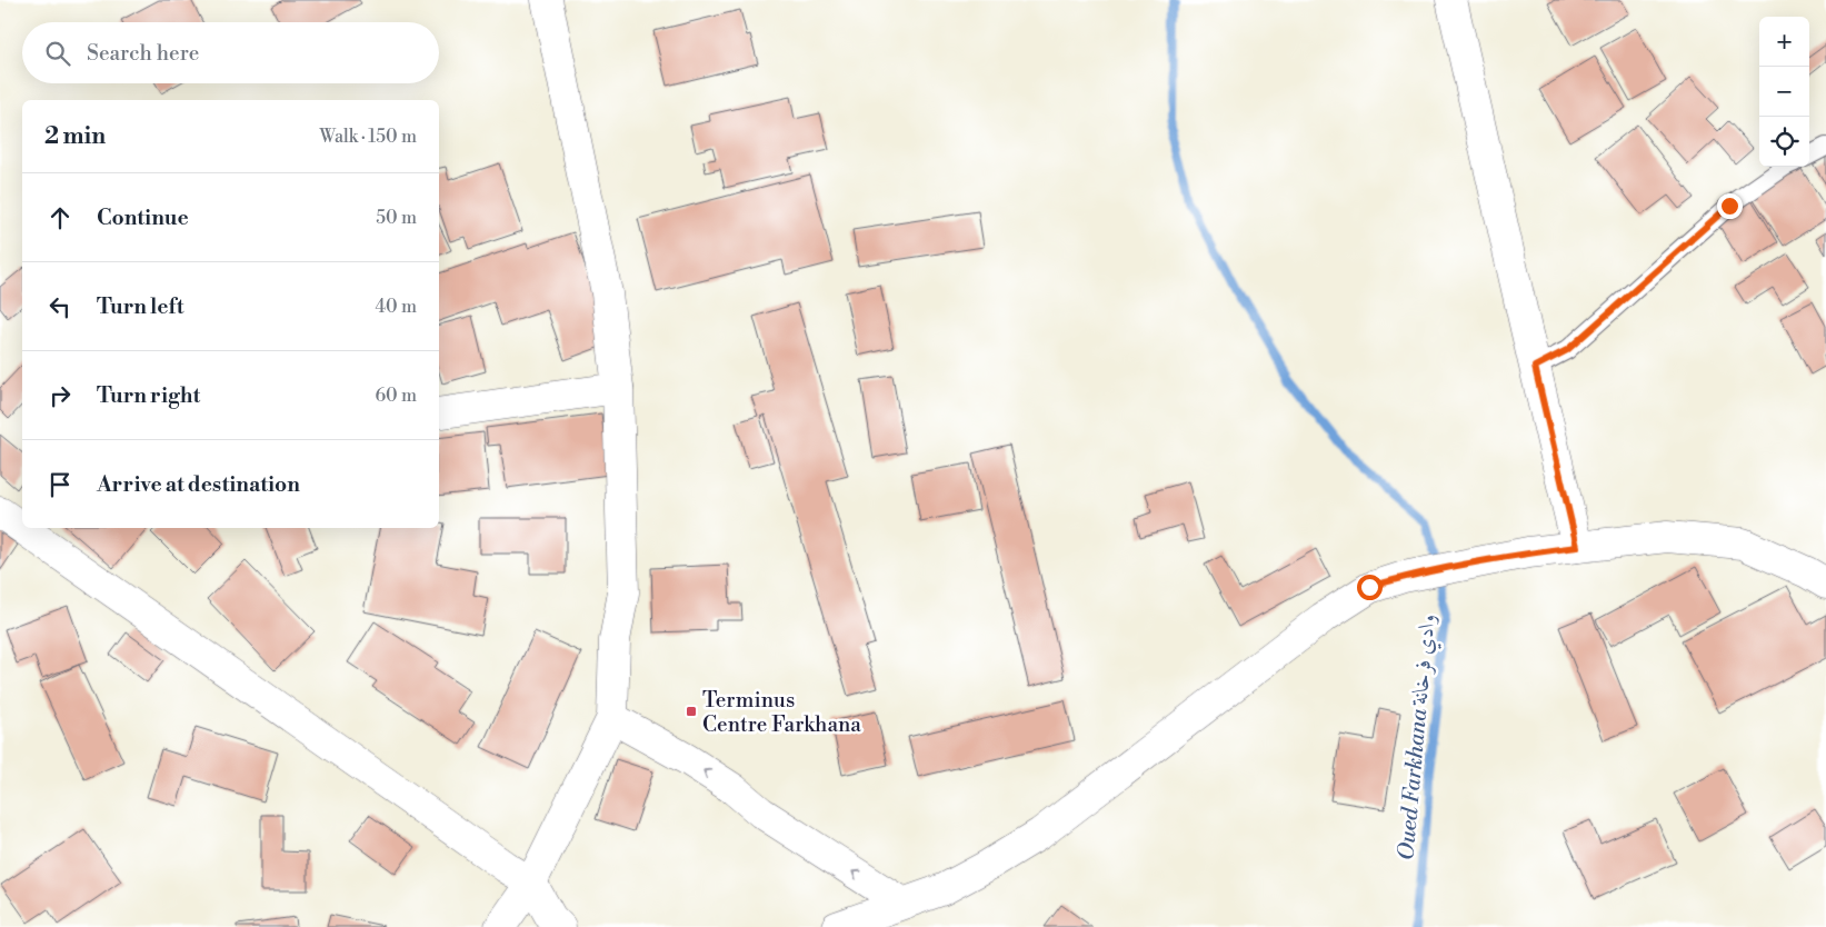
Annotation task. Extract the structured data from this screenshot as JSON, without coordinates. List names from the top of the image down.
{
  "water": ["Oued Farkhana وادي فرخانة"],
  "places": {
    "transit": ["Terminus Centre Farkhana"]
  },
  "page": {
    "map_buttons": ["+", "−"],
    "search": "Search here",
    "heading": ["2 min", "Walk · 150 m"],
    "list": [
      ["Continue", "50 m"],
      ["Turn left", "40 m"],
      ["Turn right", "60 m"],
      "Arrive at destination"
    ]
  }
}
